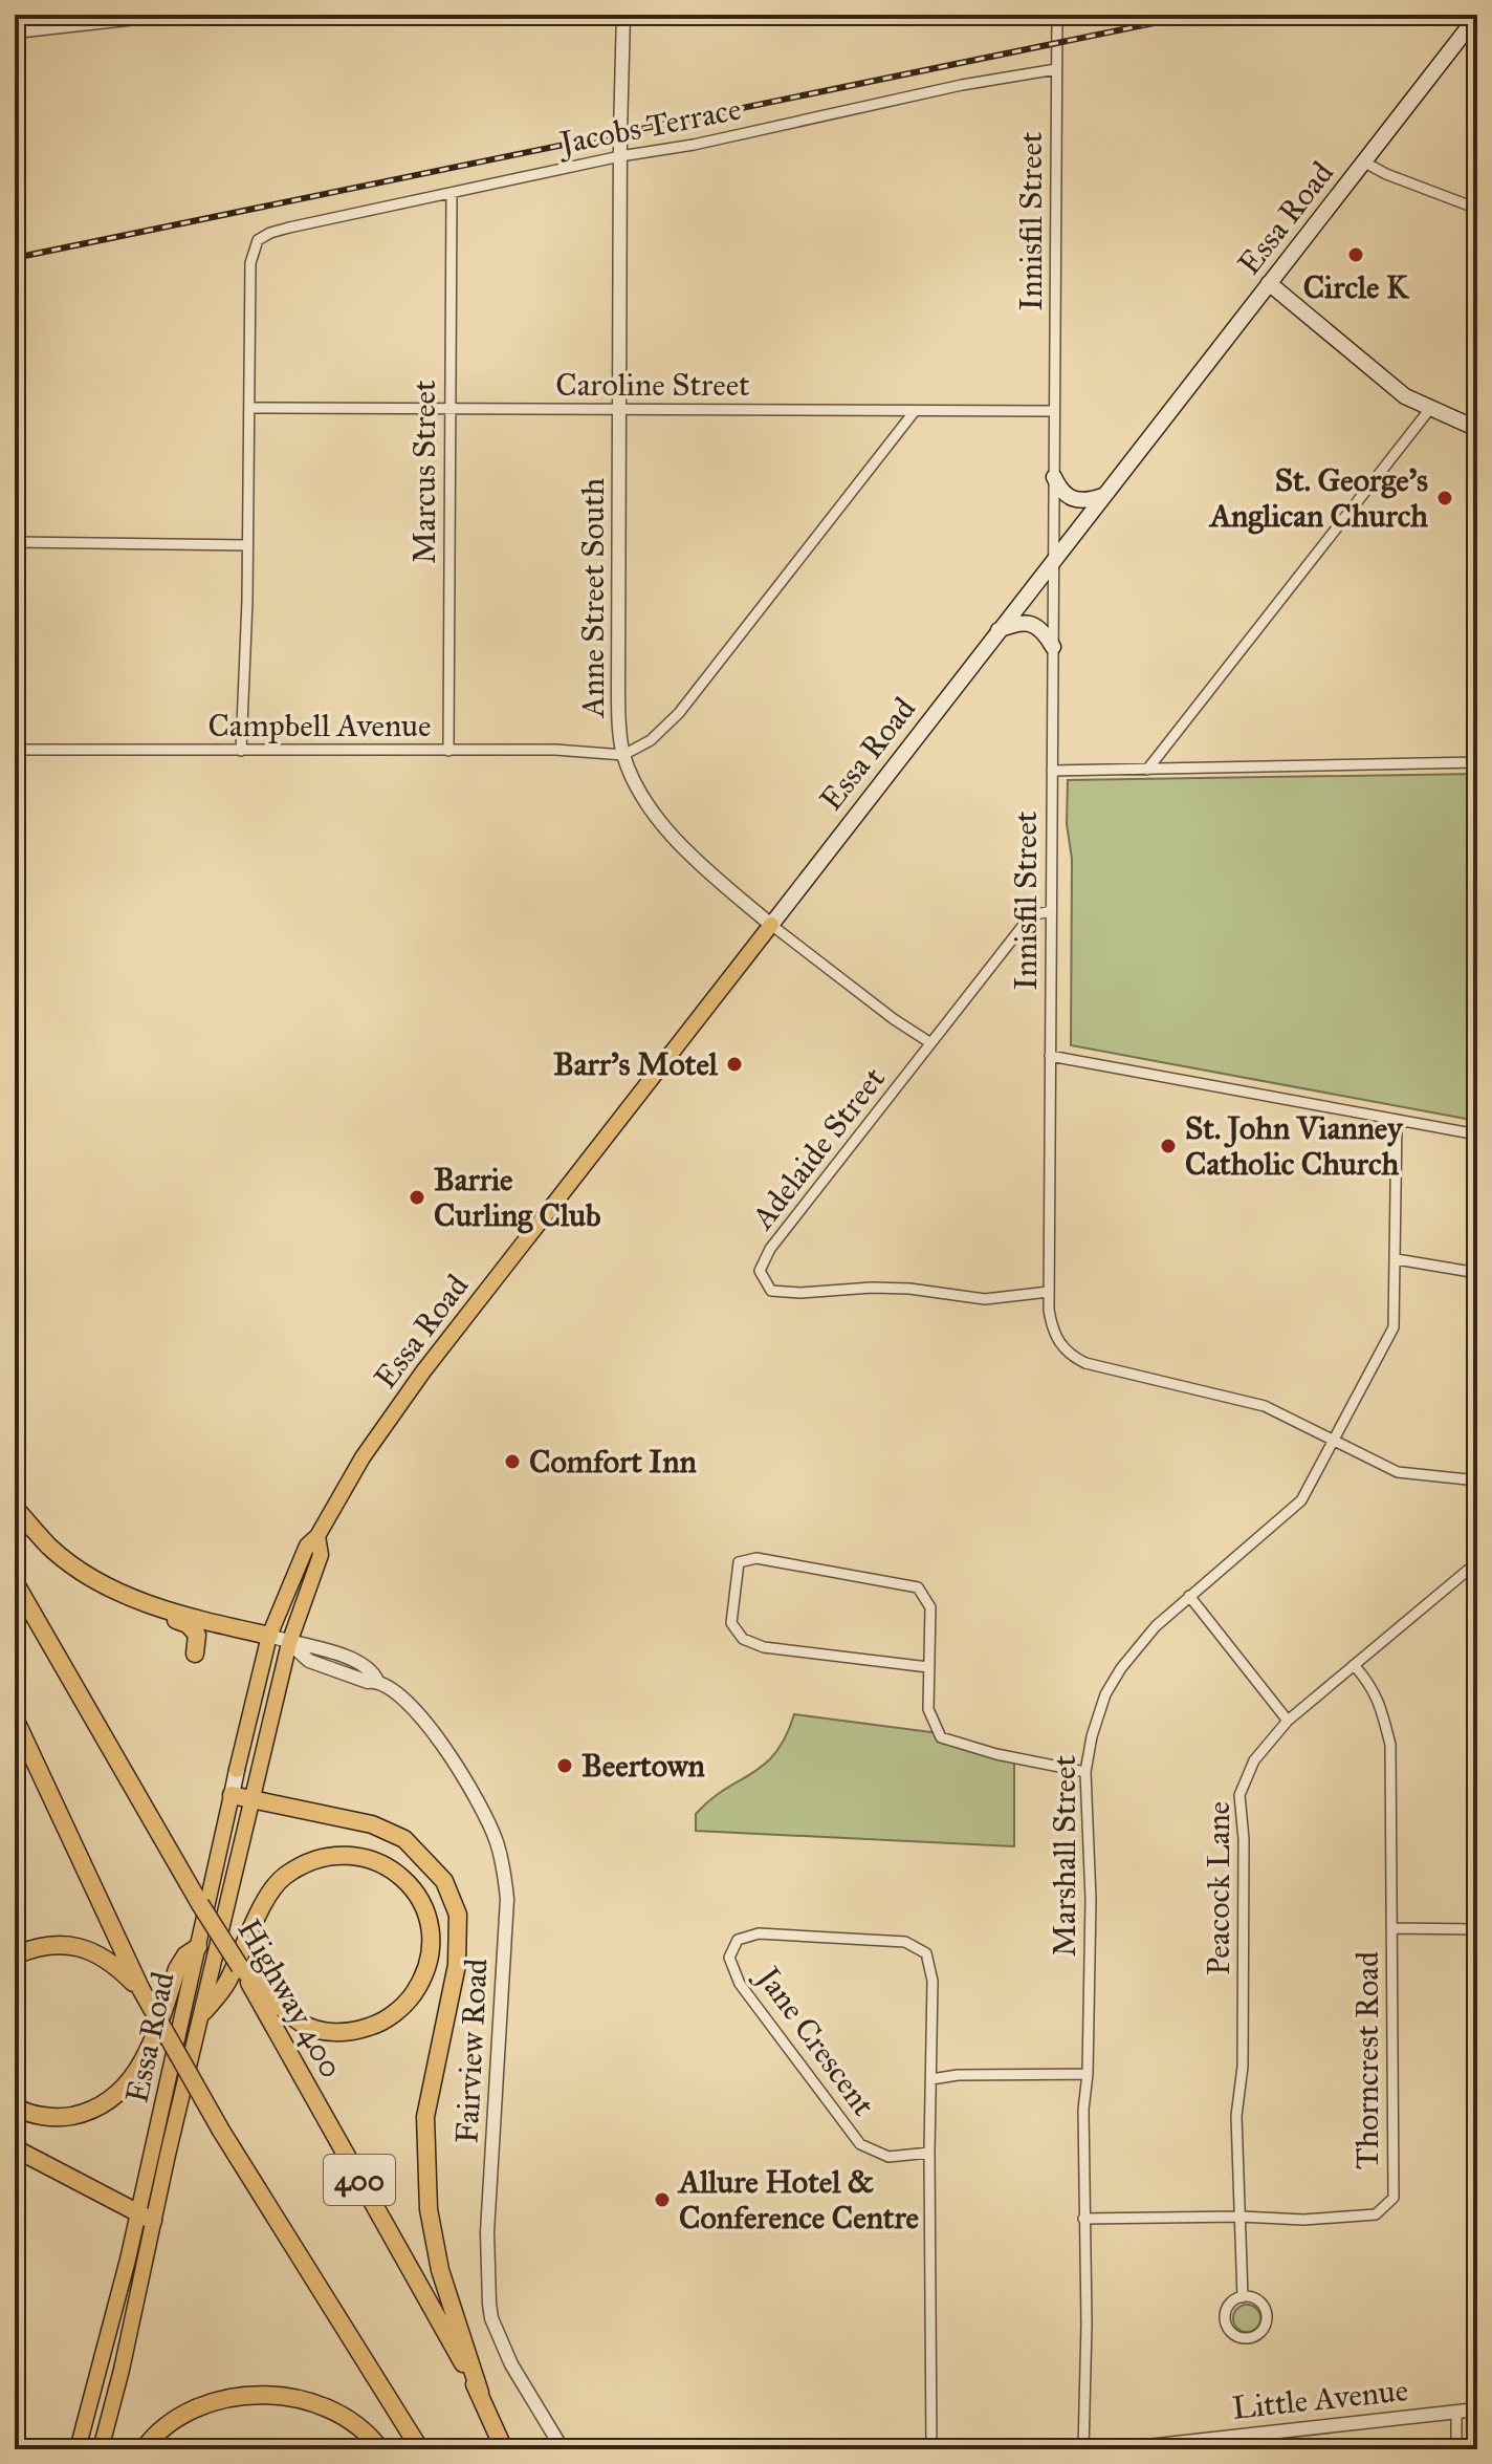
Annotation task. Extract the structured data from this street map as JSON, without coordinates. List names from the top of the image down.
{
  "streets": {
    "highway": ["Highway 400", "400"],
    "main road": ["Essa Road"],
    "street": [
      "Jacobs Terrace",
      "Innisfil Street",
      "Caroline Street",
      "Marcus Street",
      "Anne Street South",
      "Campbell Avenue",
      "Adelaide Street",
      "Marshall Street",
      "Peacock Lane",
      "Jane Crescent",
      "Fairview Road",
      "Thorncrest Road",
      "Little Avenue"
    ]
  },
  "crossings": [
    ["Jacobs Terrace", "Innisfil Street"],
    ["Jacobs Terrace", "Caroline Street"],
    ["Jacobs Terrace", "Marcus Street"],
    ["Jacobs Terrace", "Anne Street South"],
    ["Essa Road", "Innisfil Street"],
    ["Essa Road", "Anne Street South"],
    ["Essa Road", "Fairview Road"],
    ["Innisfil Street", "Caroline Street"],
    ["Innisfil Street", "Adelaide Street"],
    ["Innisfil Street", "Marshall Street"],
    ["Innisfil Street", "Peacock Lane"],
    ["Caroline Street", "Marcus Street"],
    ["Caroline Street", "Anne Street South"],
    ["Marcus Street", "Campbell Avenue"],
    ["Anne Street South", "Campbell Avenue"],
    ["Anne Street South", "Adelaide Street"],
    ["Marshall Street", "Thorncrest Road"],
    ["Peacock Lane", "Thorncrest Road"]
  ],
  "places": [
    "Circle K",
    "St. George's Anglican Church",
    "Barr's Motel",
    "St. John Vianney Catholic Church",
    "Barrie Curling Club",
    "Comfort Inn",
    "Beertown",
    "Allure Hotel & Conference Centre"
  ]
}
